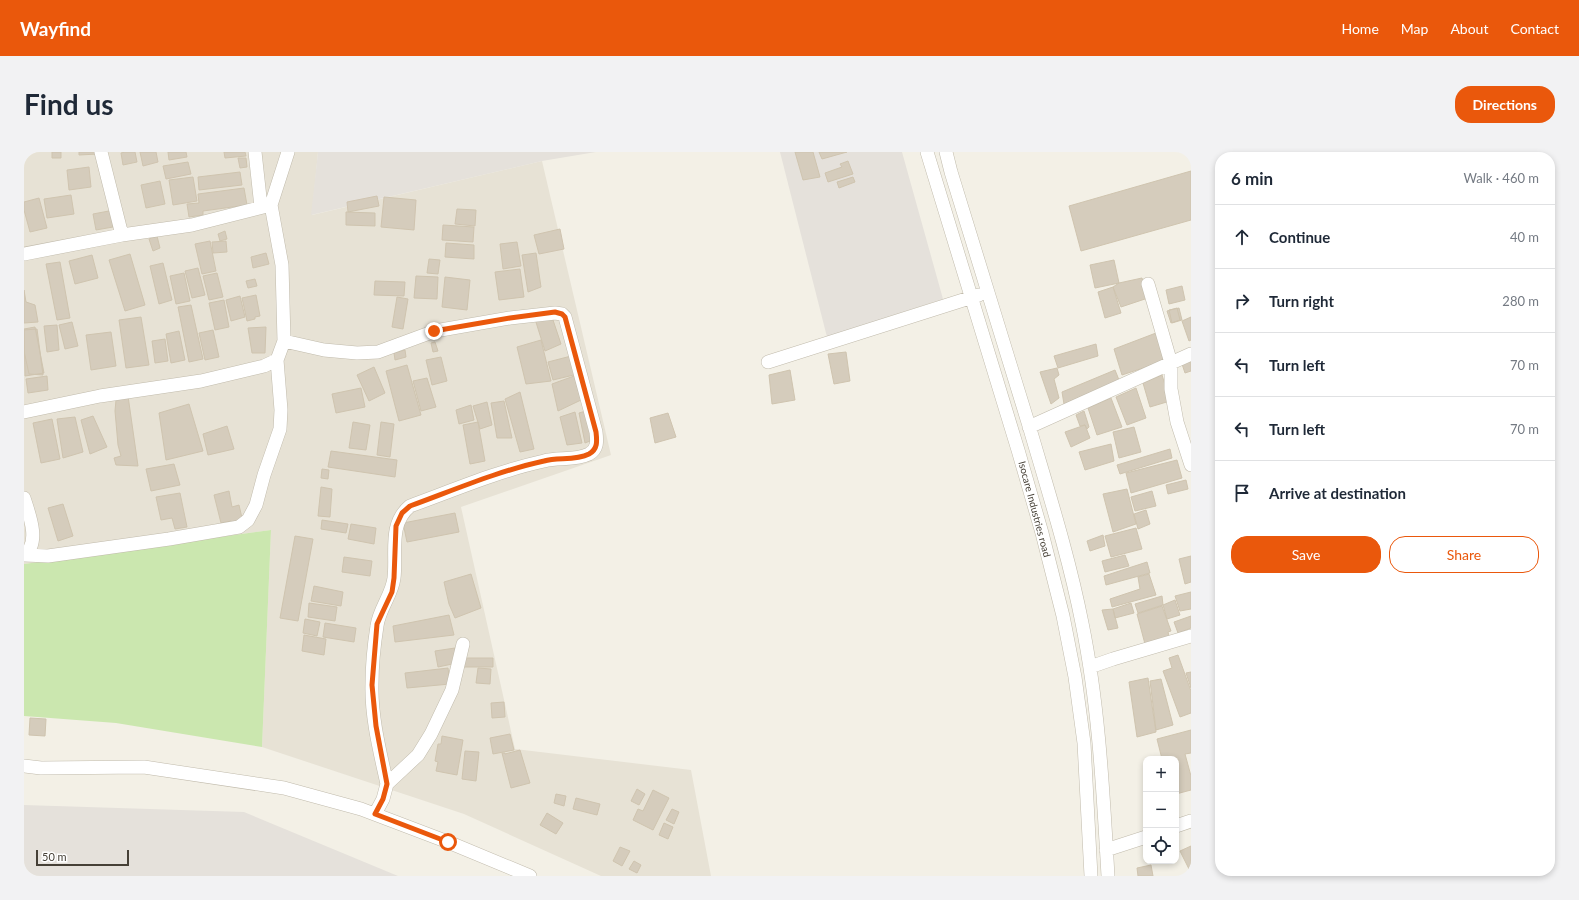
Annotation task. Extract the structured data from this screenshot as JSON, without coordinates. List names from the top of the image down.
{
  "streets": {
    "street": ["Isocare Industries road"]
  },
  "scale_bar": "50 m",
  "page": {
    "header": "Wayfind",
    "nav": [
      "Home",
      "Map",
      "About",
      "Contact"
    ],
    "buttons": [
      "Directions",
      ["Save", "Share"]
    ],
    "title": "Find us",
    "heading": ["6 min", "Walk · 460 m"],
    "list": [
      ["Continue", "40 m"],
      ["Turn right", "280 m"],
      ["Turn left", "70 m"],
      ["Turn left", "70 m"],
      "Arrive at destination"
    ],
    "map_buttons": ["+", "−"],
    "scale": "50 m"
  }
}
